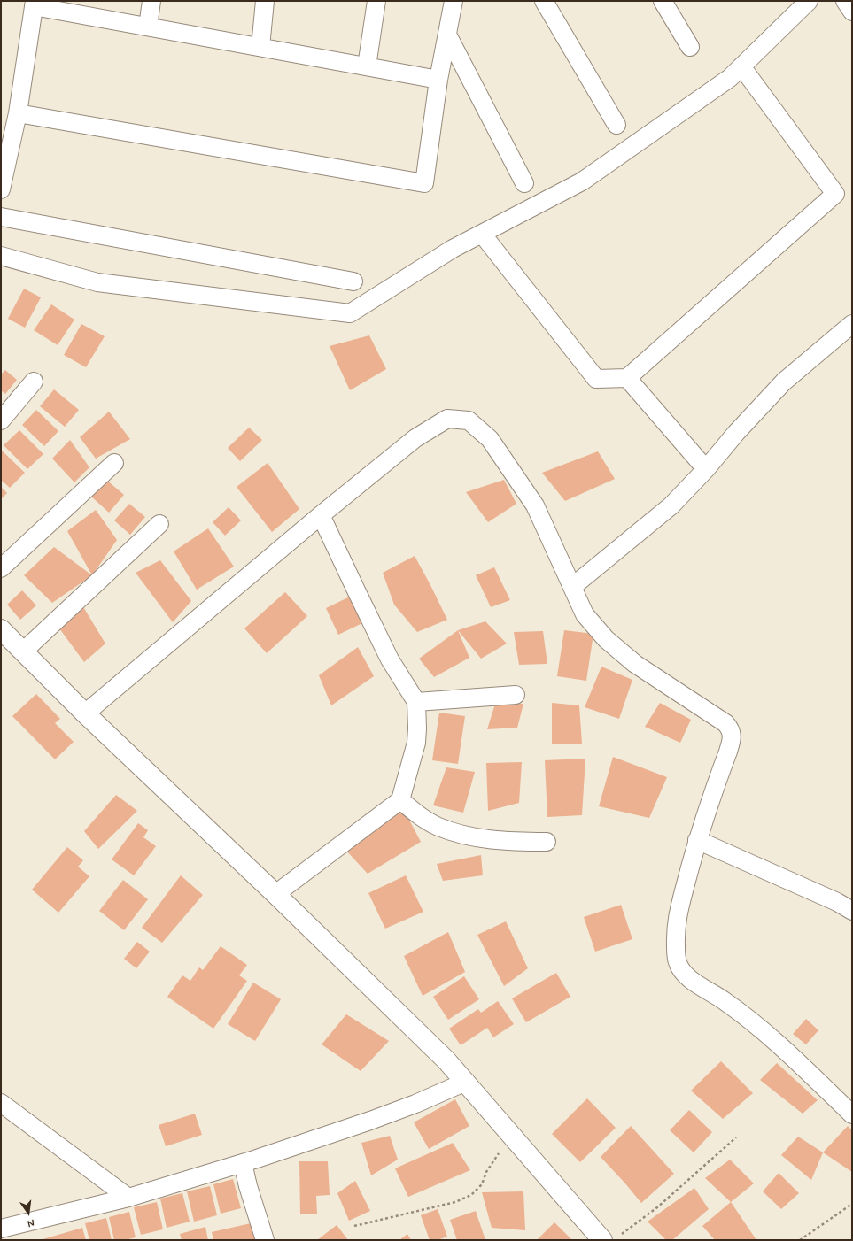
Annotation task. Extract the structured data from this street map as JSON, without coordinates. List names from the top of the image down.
{
  "north": "bottom"
}
